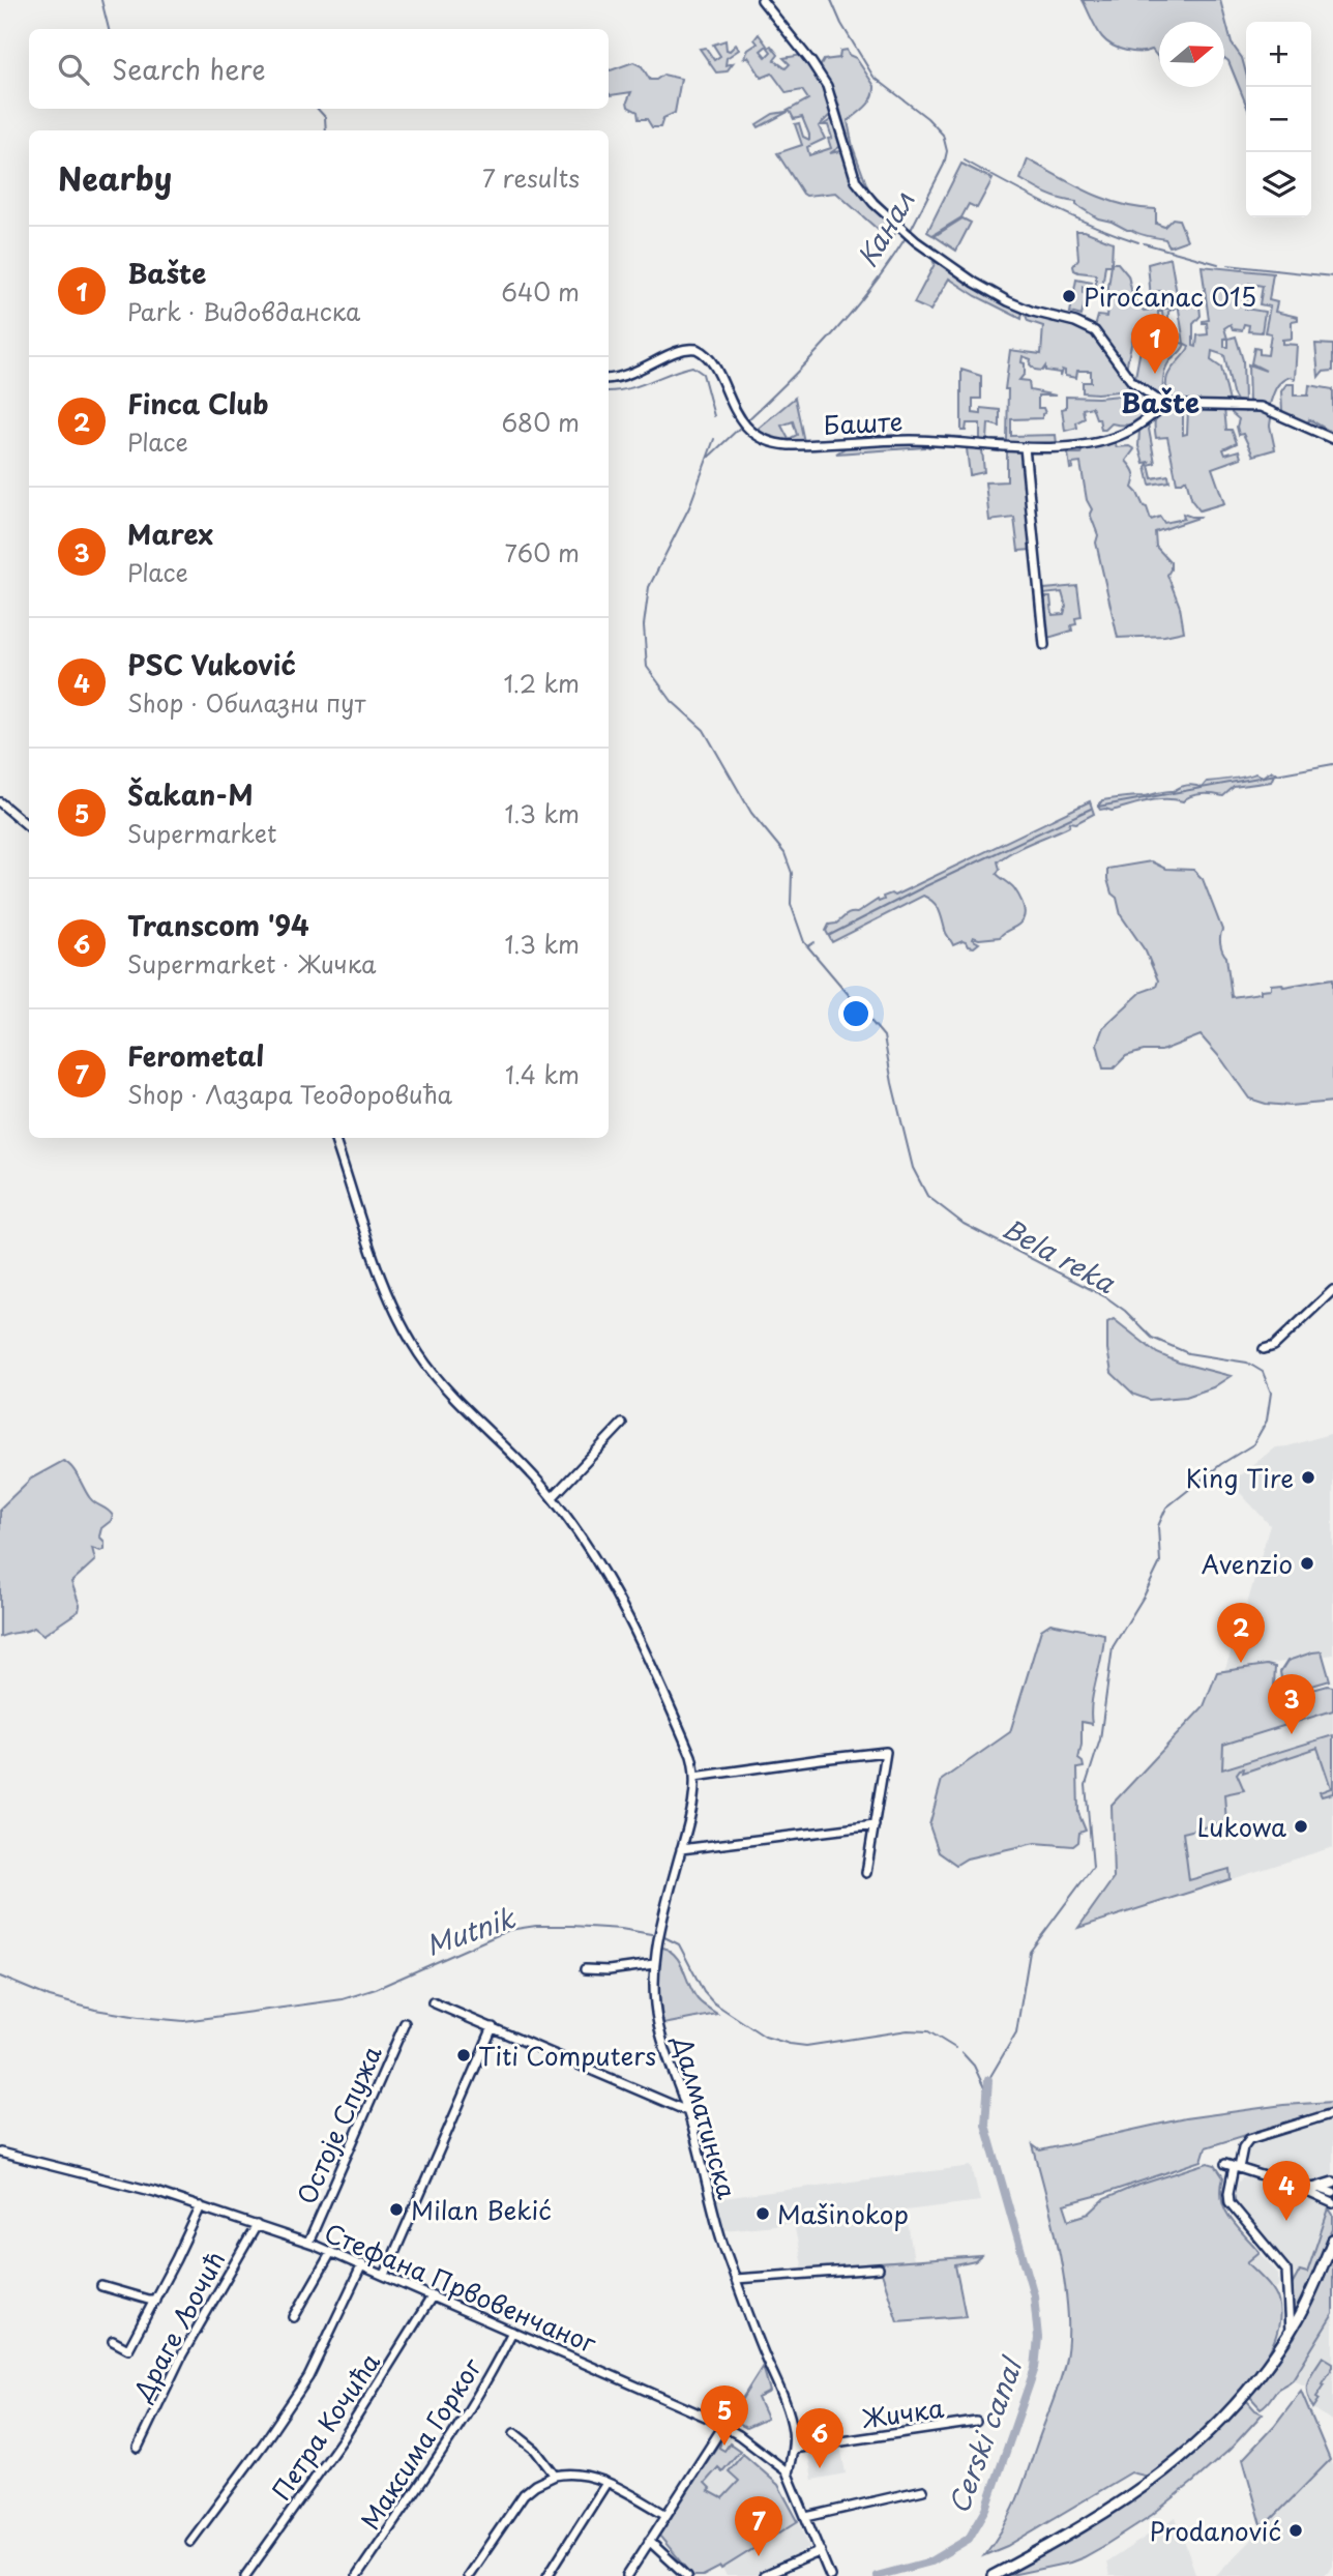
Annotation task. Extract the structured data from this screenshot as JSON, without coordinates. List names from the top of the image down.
{
  "streets": {
    "street": [
      "Баште",
      "Далматинска",
      "Остоје Спужа",
      "Стефана Првовенчаног",
      "Драге Љочић",
      "Жичка",
      "Петра Кочића",
      "Максима Горког"
    ]
  },
  "crossings": [
    ["Далматинска", "Стефана Првовенчаног"],
    ["Далматинска", "Жичка"],
    ["Остоје Спужа", "Стефана Првовенчаног"],
    ["Стефана Првовенчаног", "Драге Љочић"],
    ["Стефана Првовенчаног", "Петра Кочића"],
    ["Стефана Првовенчаног", "Максима Горког"]
  ],
  "districts": ["Bašte"],
  "water": [
    "Канал",
    "Bela reka",
    "Mutnik",
    "Cerski canal"
  ],
  "places": [
    "Piroćanac 015",
    "King Tire",
    "Avenzio",
    "Lukowa",
    "Titi Computers",
    "Milan Bekić",
    "Mašinokop",
    "Prodanović"
  ],
  "north": "right",
  "page": {
    "map_buttons": ["+", "−"],
    "search": "Search here",
    "heading": ["Nearby", "7 results"],
    "list": [
      {
        "mark": "1",
        "name": "Bašte",
        "note": "Park · Видовданска",
        "value": "640 m"
      },
      {
        "mark": "2",
        "name": "Finca Club",
        "note": "Place",
        "value": "680 m"
      },
      {
        "mark": "3",
        "name": "Marex",
        "note": "Place",
        "value": "760 m"
      },
      {
        "mark": "4",
        "name": "PSC Vuković",
        "note": "Shop · Обилазни пут",
        "value": "1.2 km"
      },
      {
        "mark": "5",
        "name": "Šakan-M",
        "note": "Supermarket",
        "value": "1.3 km"
      },
      {
        "mark": "6",
        "name": "Transcom '94",
        "note": "Supermarket · Жичка",
        "value": "1.3 km"
      },
      {
        "mark": "7",
        "name": "Ferometal",
        "note": "Shop · Лазара Теодоровића",
        "value": "1.4 km"
      }
    ],
    "pins": [
      "1",
      "2",
      "3",
      "4",
      "5",
      "6",
      "7"
    ]
  }
}
